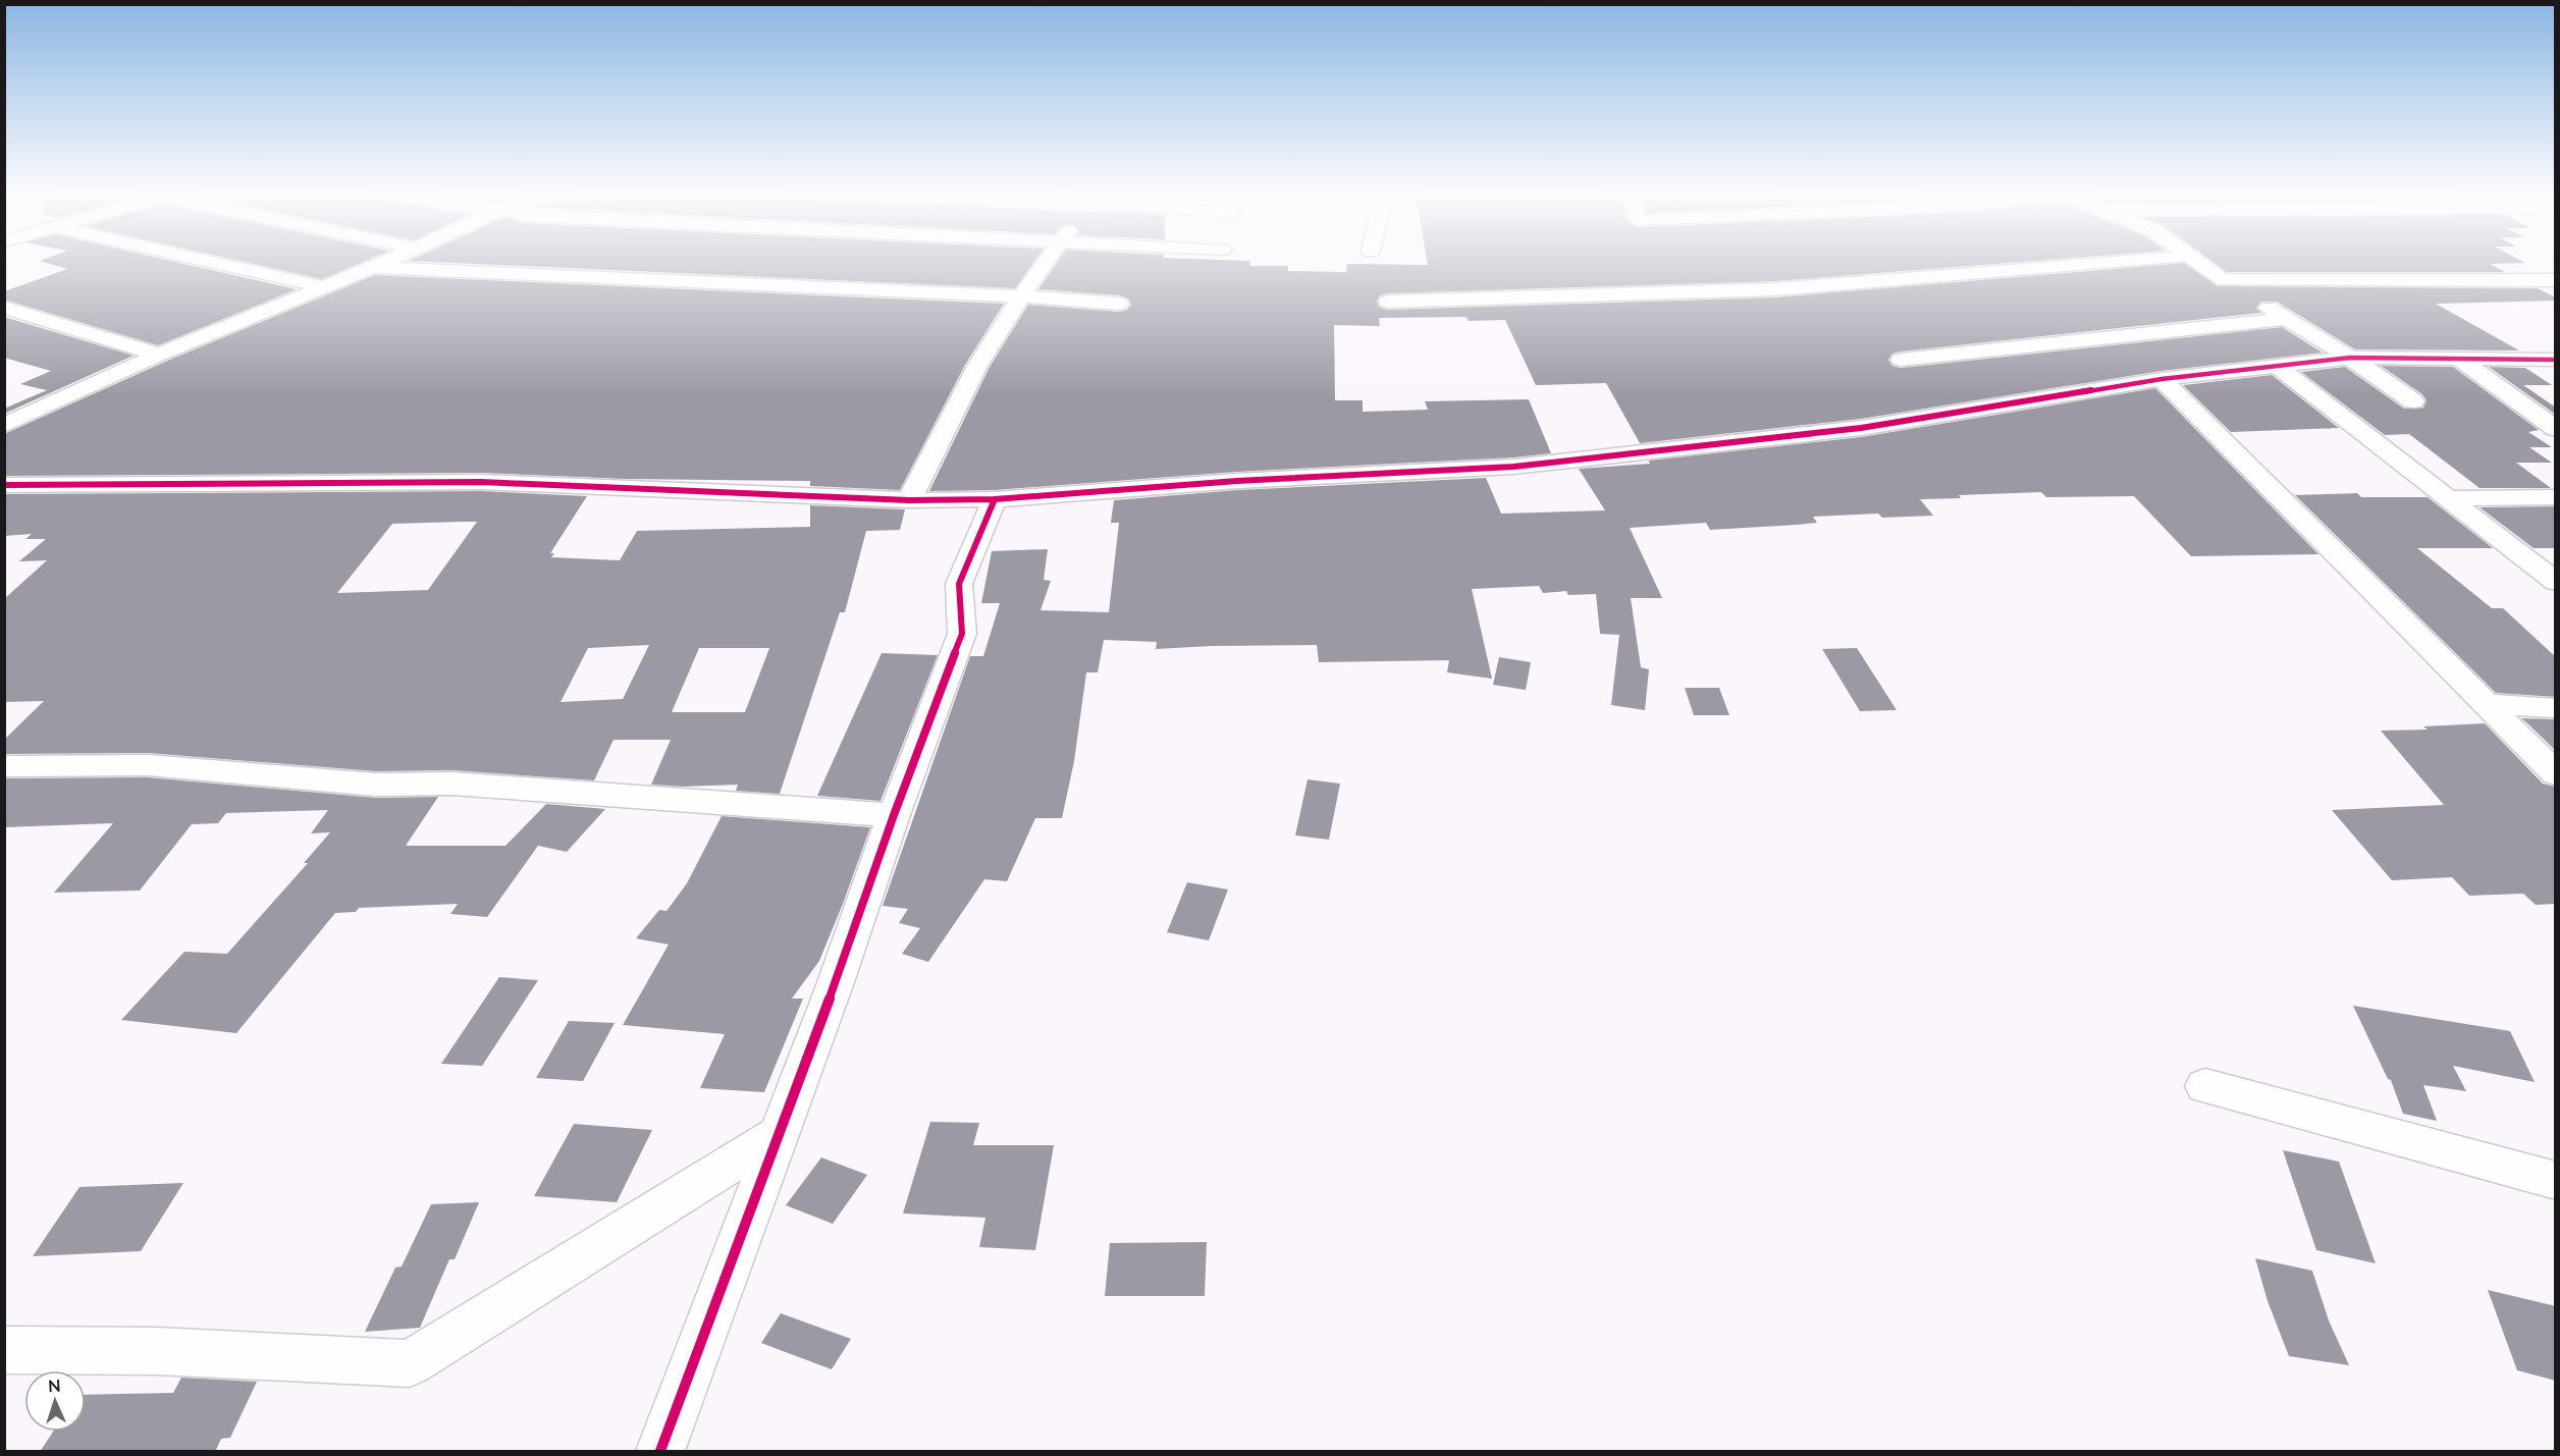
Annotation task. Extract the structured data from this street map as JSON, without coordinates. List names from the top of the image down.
{
  "north": "top"
}
